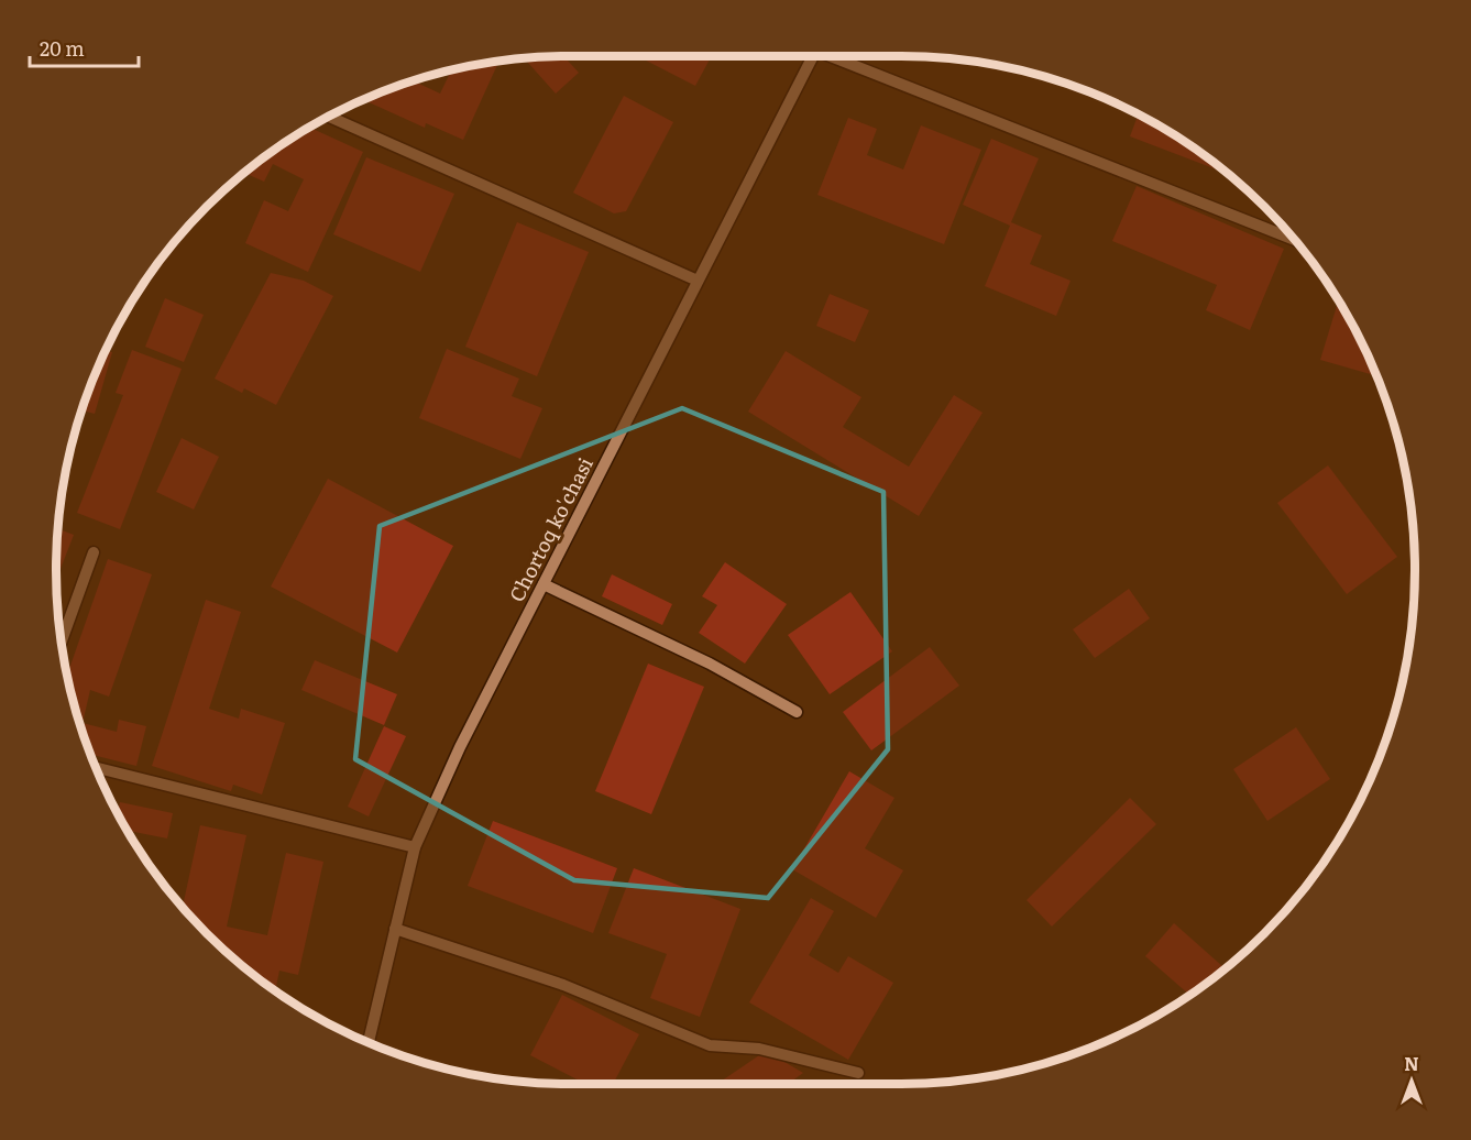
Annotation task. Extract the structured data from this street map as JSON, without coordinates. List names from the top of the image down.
{
  "streets": {
    "street": ["Chortoq ko'chasi"]
  },
  "scale_bar": "20 m",
  "north": "top"
}
